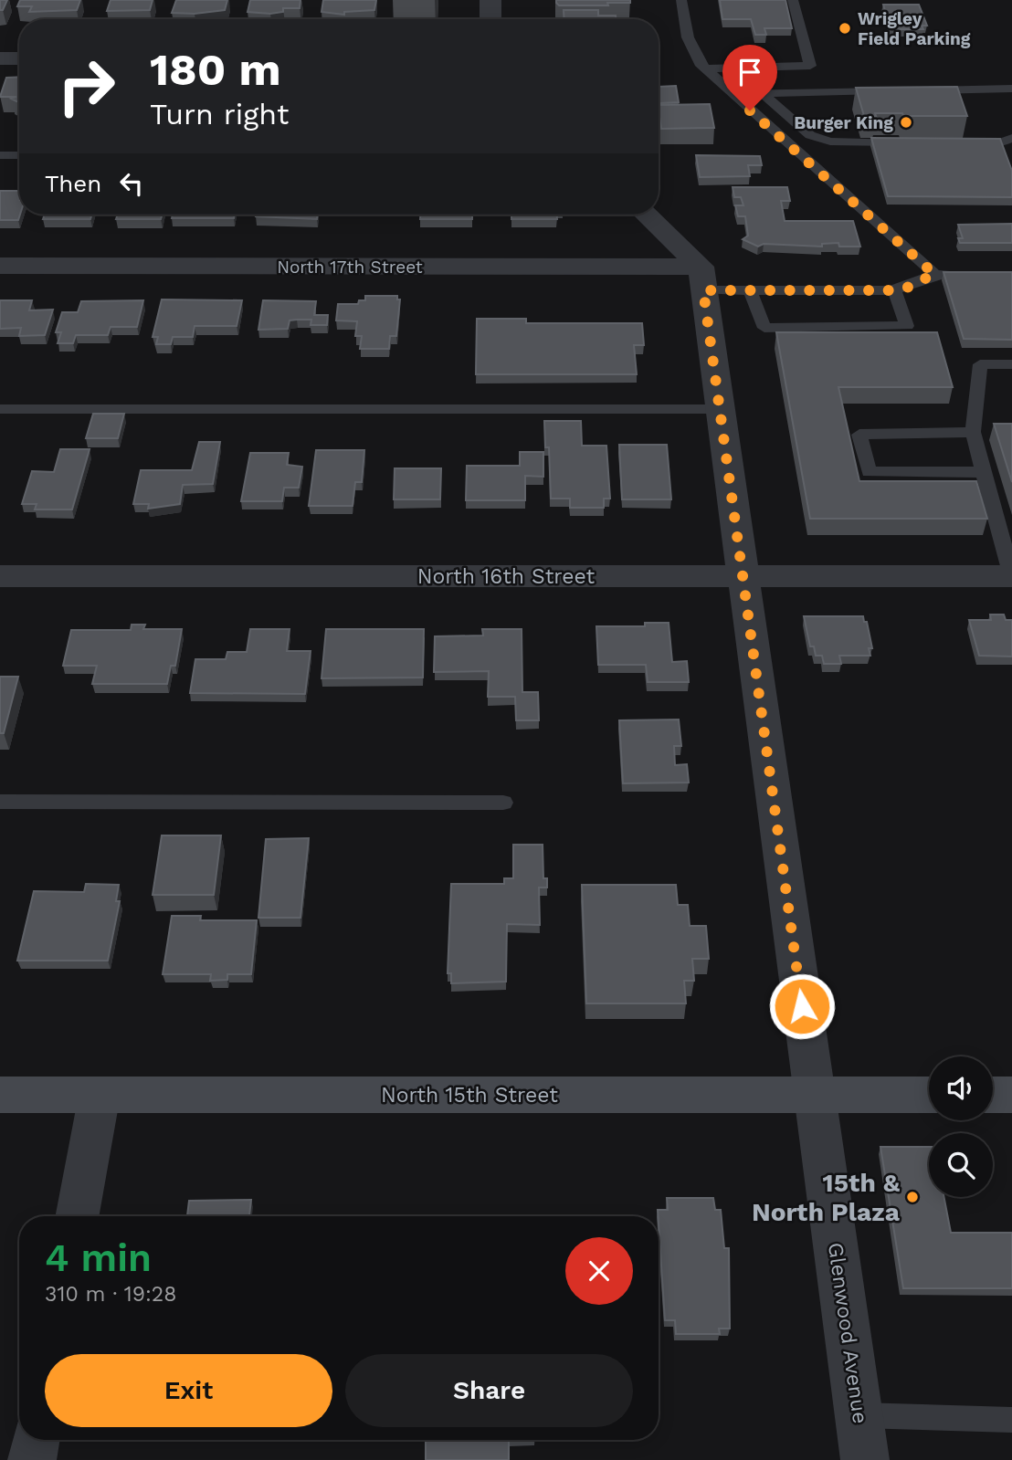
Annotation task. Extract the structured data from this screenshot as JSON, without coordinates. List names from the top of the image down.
{
  "streets": {
    "street": [
      "North 17th Street",
      "North 16th Street",
      "North 15th Street",
      "Glenwood Avenue"
    ]
  },
  "crossings": [
    ["North 17th Street", "Glenwood Avenue"],
    ["North 16th Street", "Glenwood Avenue"],
    ["North 15th Street", "Glenwood Avenue"]
  ],
  "places": ["Wrigley Field Parking", "Burger King", "15th & North Plaza"],
  "page": {
    "turn": ["180 m", "Turn right"],
    "then": "Then",
    "heading": ["4 min", "310 m · 19:28"],
    "buttons": ["Exit", "Share"]
  }
}
